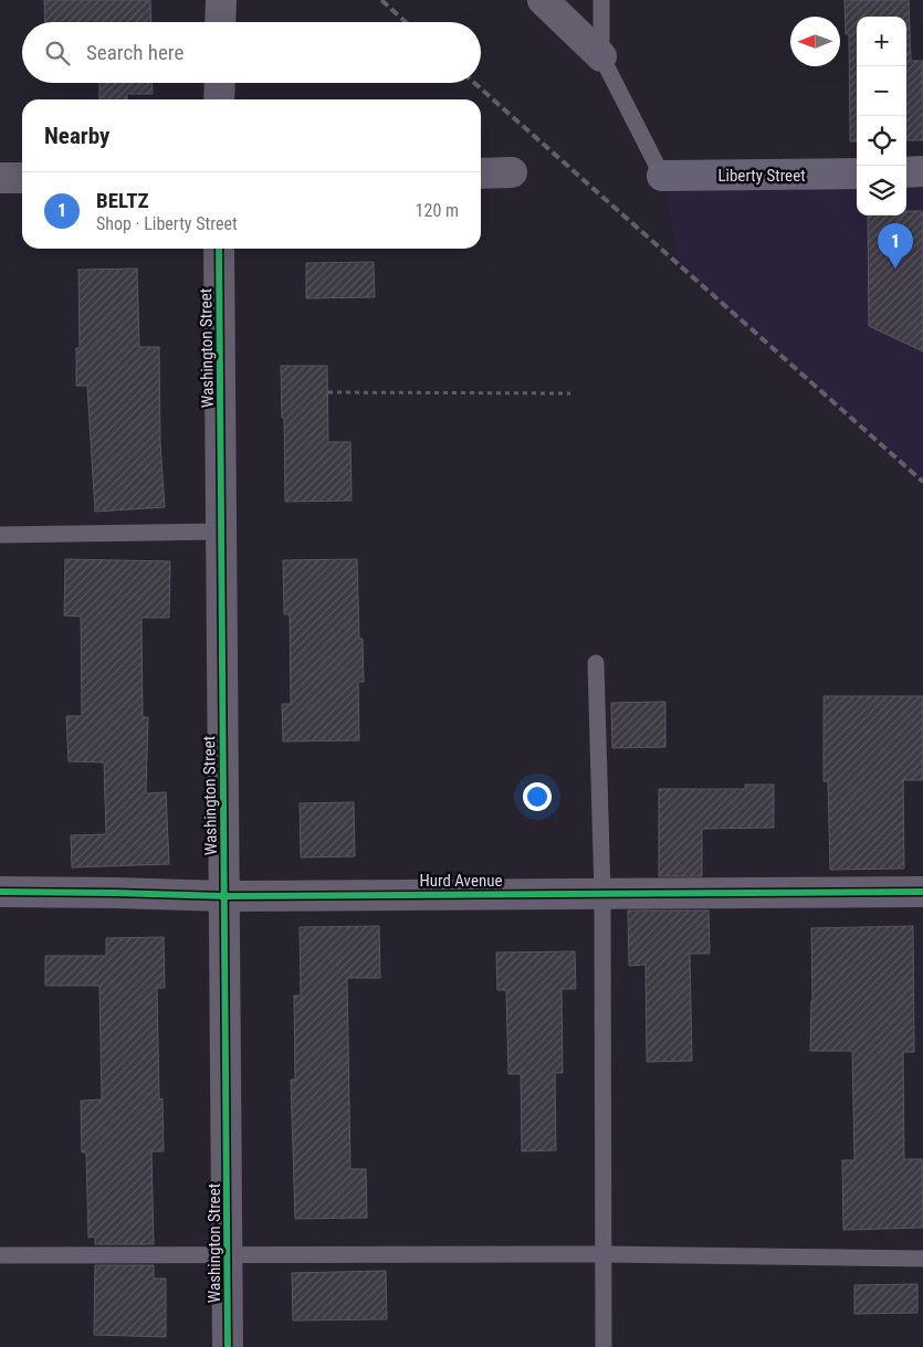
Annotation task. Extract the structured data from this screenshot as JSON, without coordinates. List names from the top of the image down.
{
  "streets": {
    "street": ["Liberty Street", "Washington Street", "Hurd Avenue"]
  },
  "crossings": [
    ["Washington Street", "Hurd Avenue"]
  ],
  "north": "left",
  "page": {
    "map_buttons": ["+", "−"],
    "search": "Search here",
    "heading": "Nearby",
    "list": [
      {
        "mark": "1",
        "name": "BELTZ",
        "note": "Shop · Liberty Street",
        "value": "120 m"
      }
    ],
    "pins": "1"
  }
}
